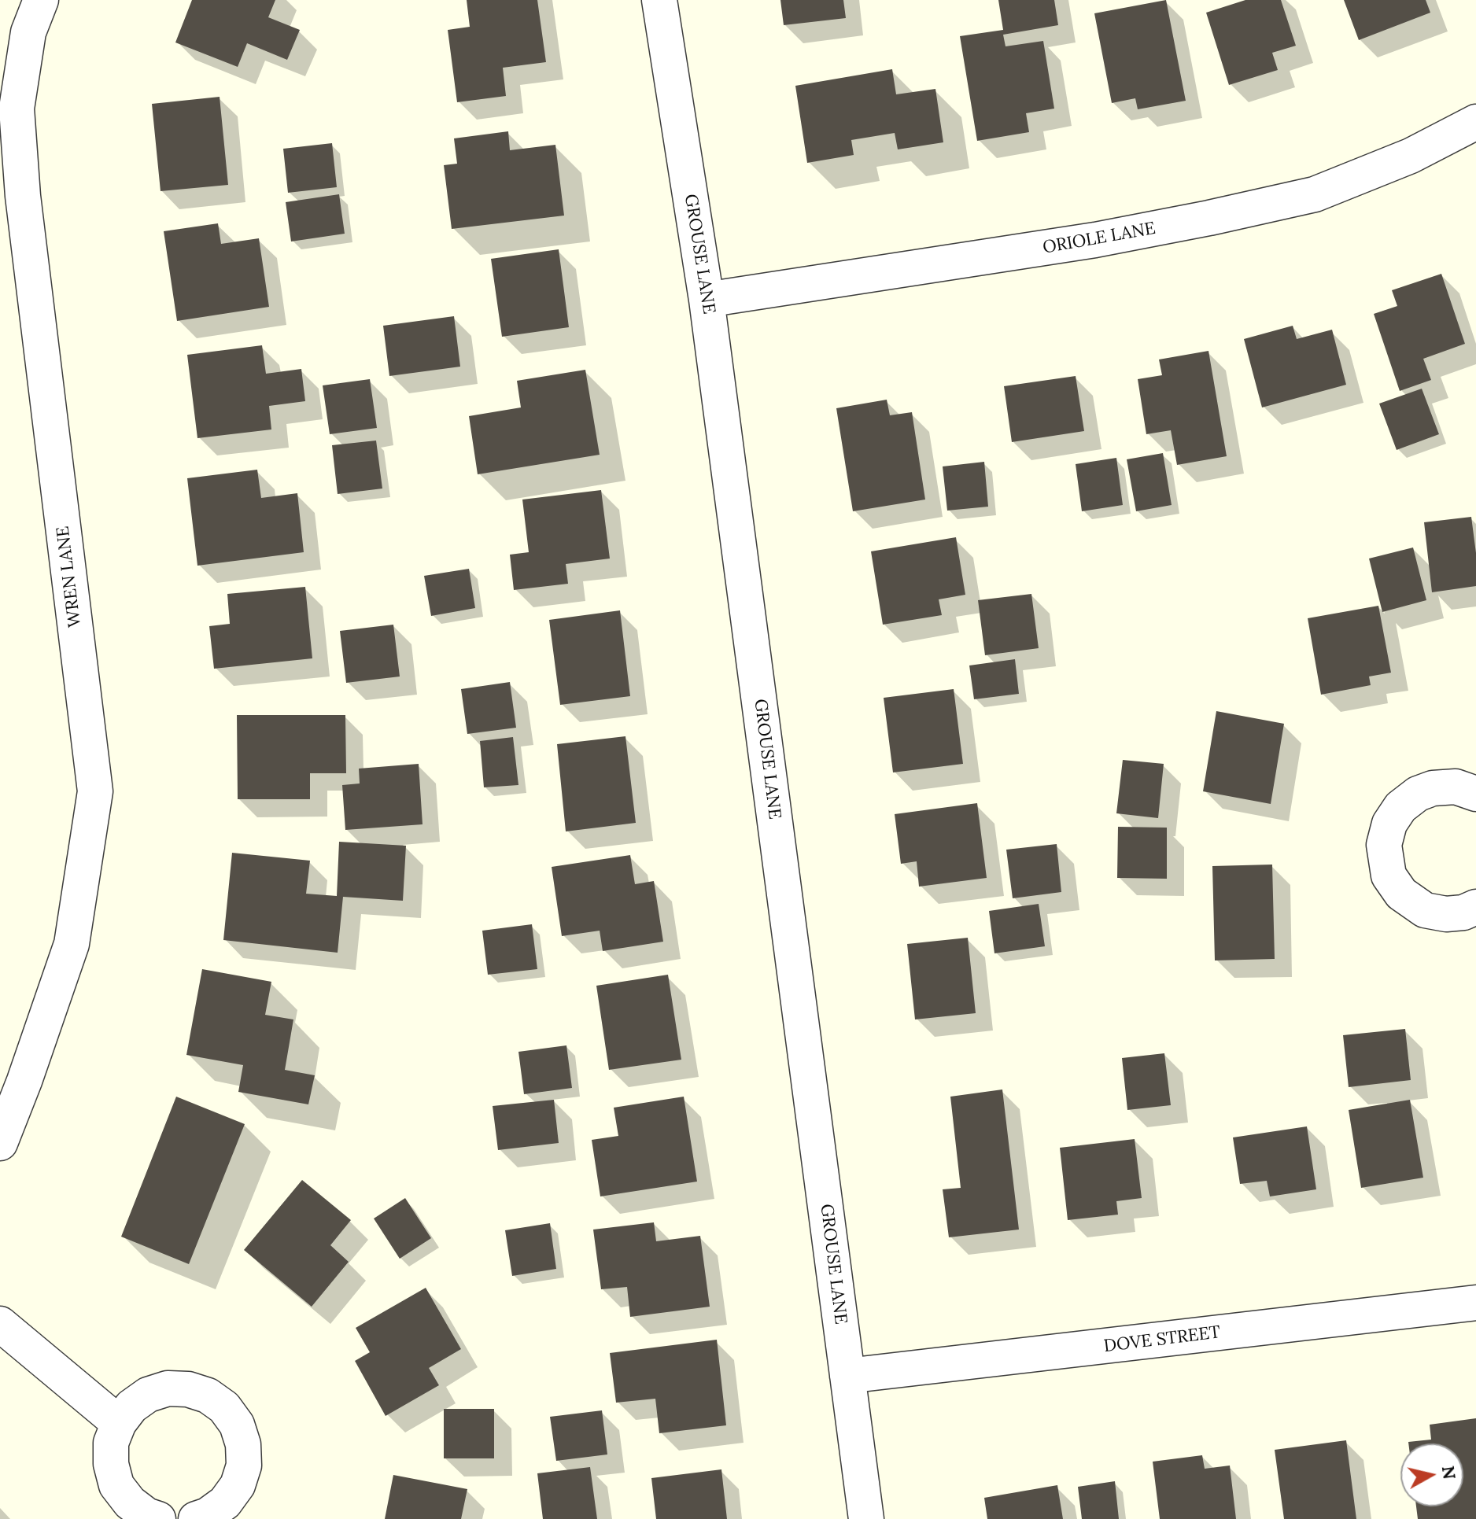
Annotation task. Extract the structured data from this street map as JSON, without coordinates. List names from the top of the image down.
{
  "streets": {
    "street": [
      "ORIOLE LANE",
      "GROUSE LANE",
      "WREN LANE",
      "DOVE STREET"
    ]
  },
  "crossings": [
    ["ORIOLE LANE", "GROUSE LANE"],
    ["GROUSE LANE", "DOVE STREET"]
  ],
  "north": "right"
}
